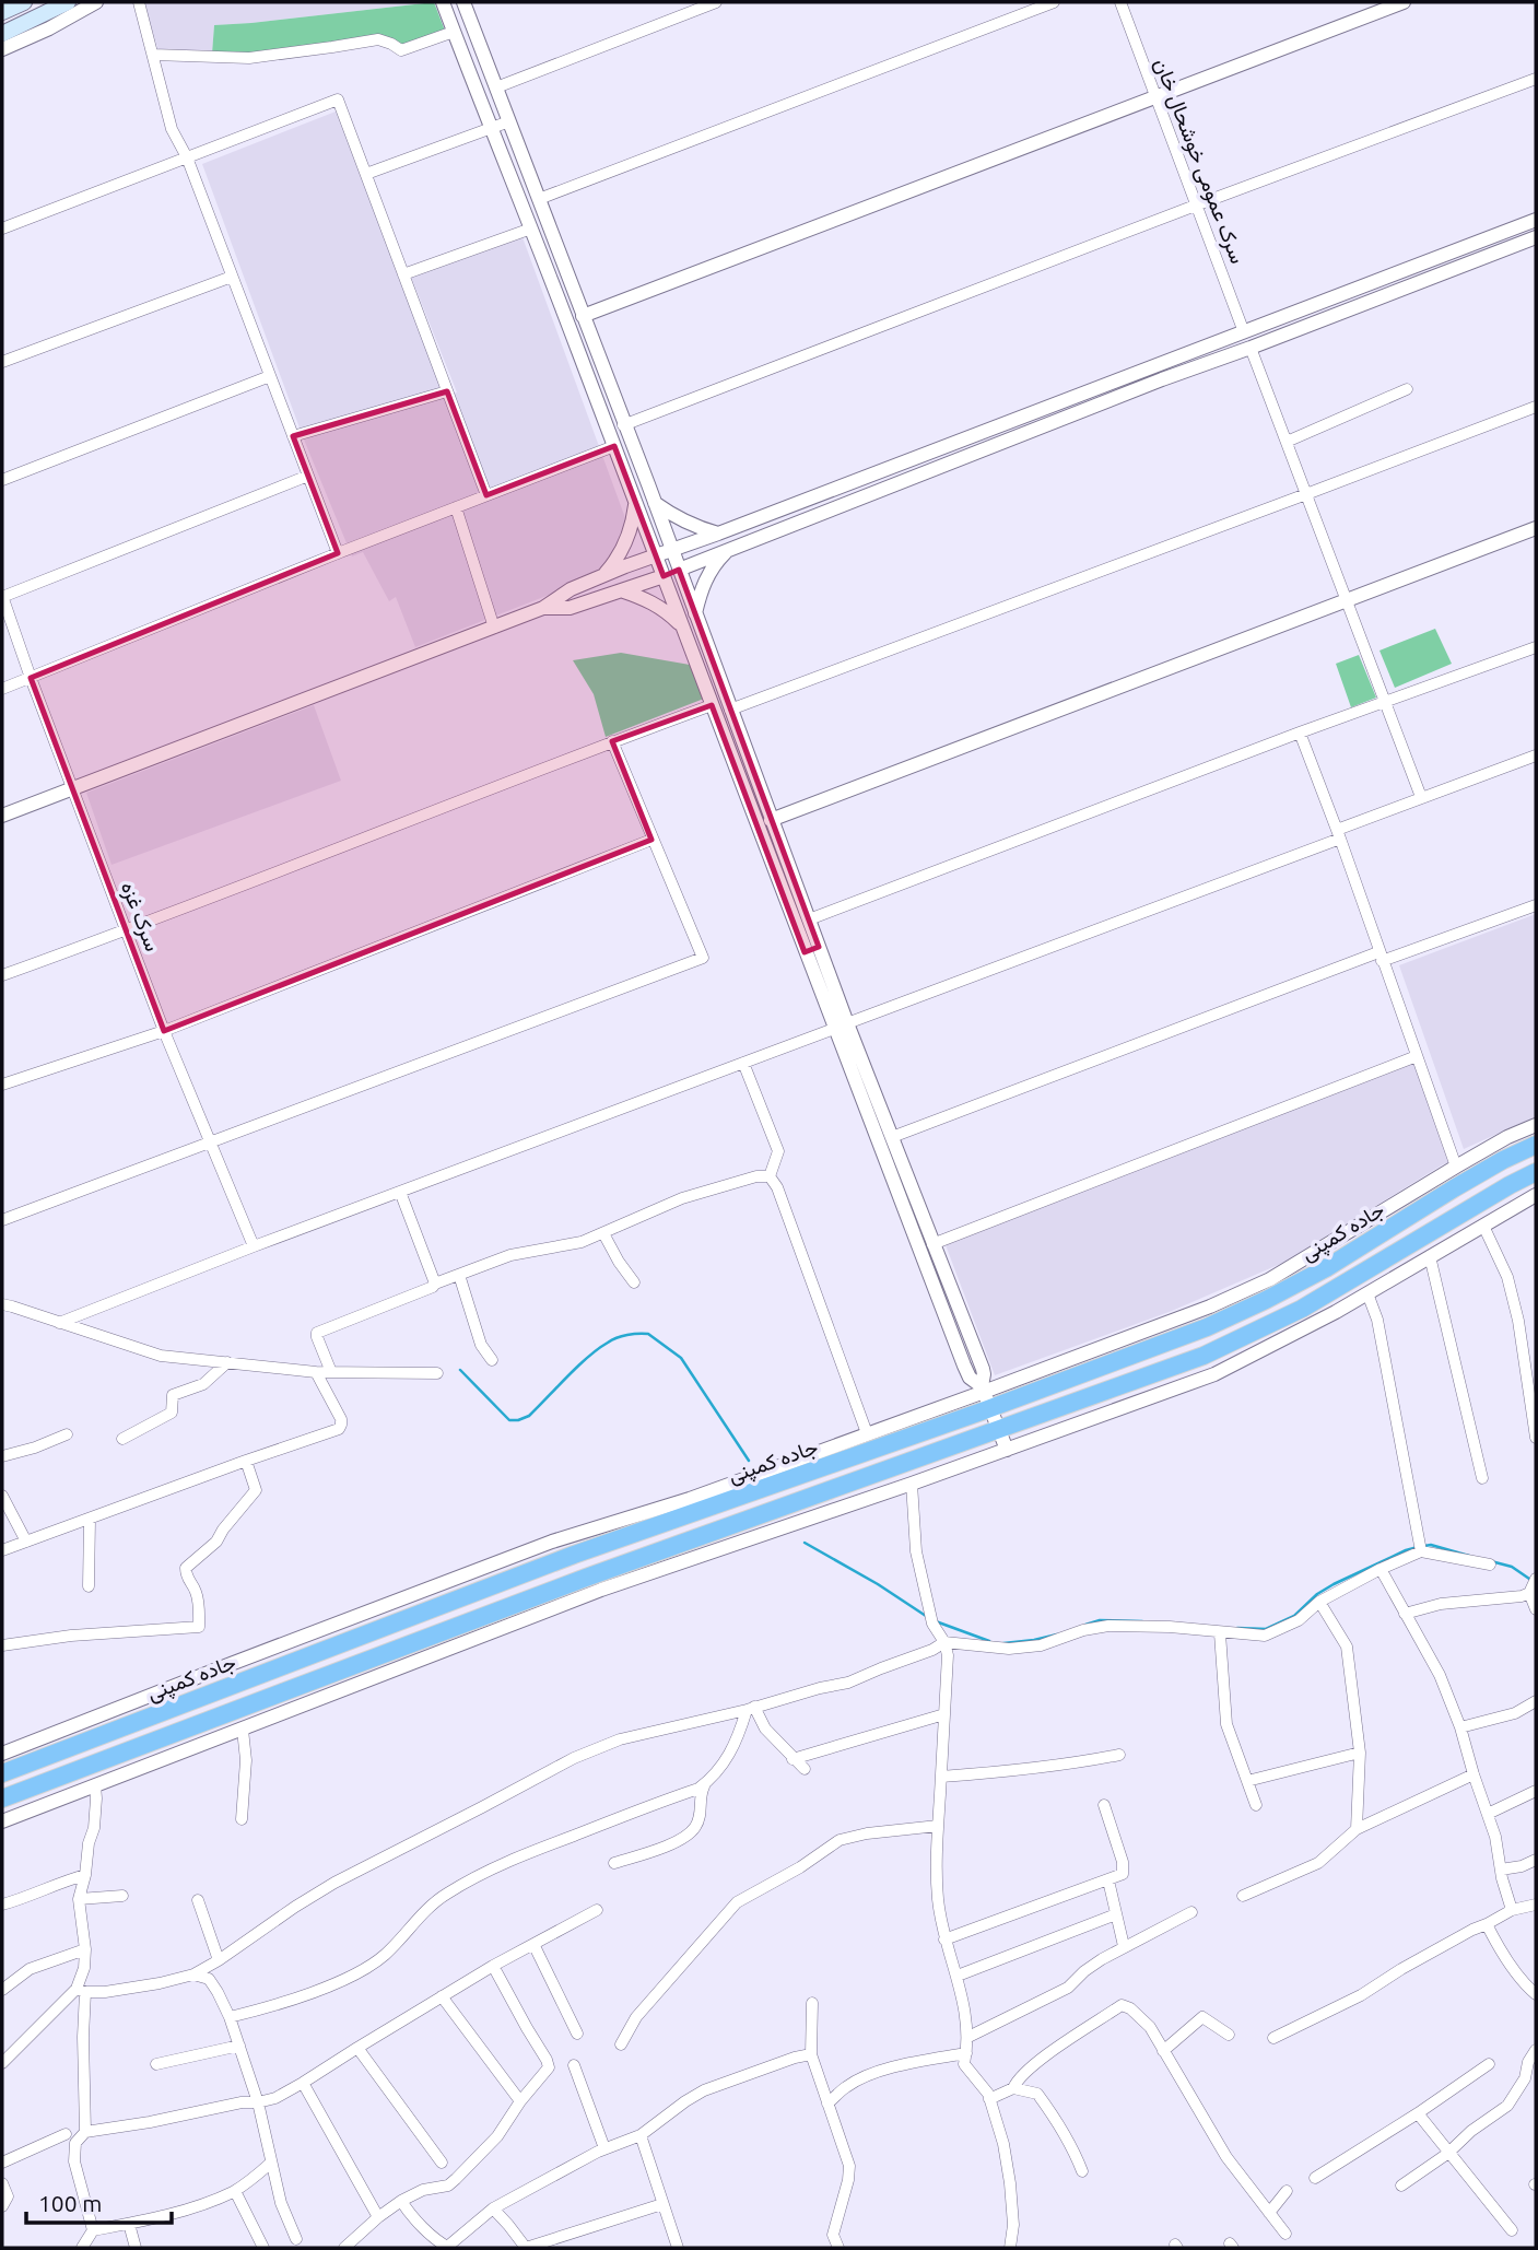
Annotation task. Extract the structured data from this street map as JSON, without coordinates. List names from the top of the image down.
{
  "streets": {
    "highway": ["جاده کمپنی"],
    "street": ["سرک عمومی خوشحال خان", "سرک غزه"]
  },
  "scale_bar": "100 m"
}
